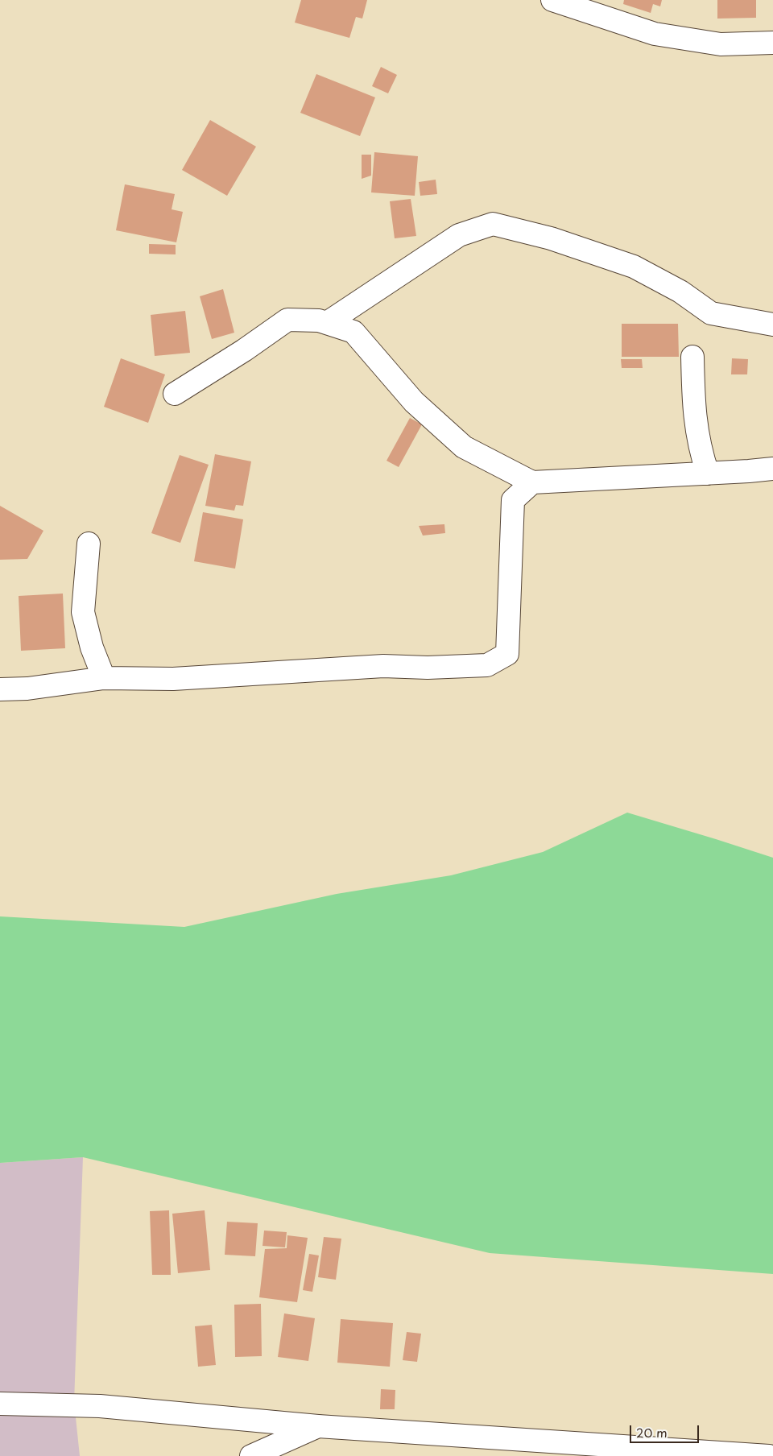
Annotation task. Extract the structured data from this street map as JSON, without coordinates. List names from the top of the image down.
{
  "scale_bar": "20 m"
}
